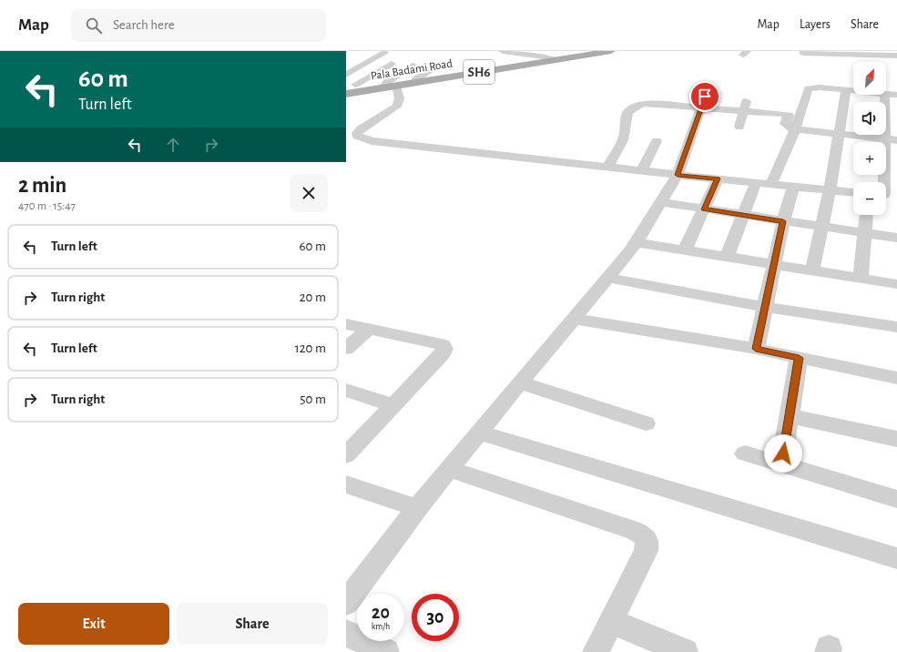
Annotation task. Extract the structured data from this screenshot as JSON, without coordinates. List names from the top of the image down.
{
  "streets": {
    "main road": ["Pala Badami Road", "SH6"]
  },
  "north": "top right",
  "page": {
    "header": "Map",
    "search": "Search here",
    "nav": ["Map", "Layers", "Share"],
    "turn": ["60 m", "Turn left"],
    "map_buttons": ["+", "−"],
    "heading": ["2 min", "470 m · 15:47"],
    "list": [
      {
        "name": "Turn left",
        "value": "60 m"
      },
      {
        "name": "Turn right",
        "value": "20 m"
      },
      {
        "name": "Turn left",
        "value": "120 m"
      },
      {
        "name": "Turn right",
        "value": "50 m"
      }
    ],
    "speed": "20 km/h",
    "limit": "30",
    "buttons": ["Exit", "Share"]
  }
}
